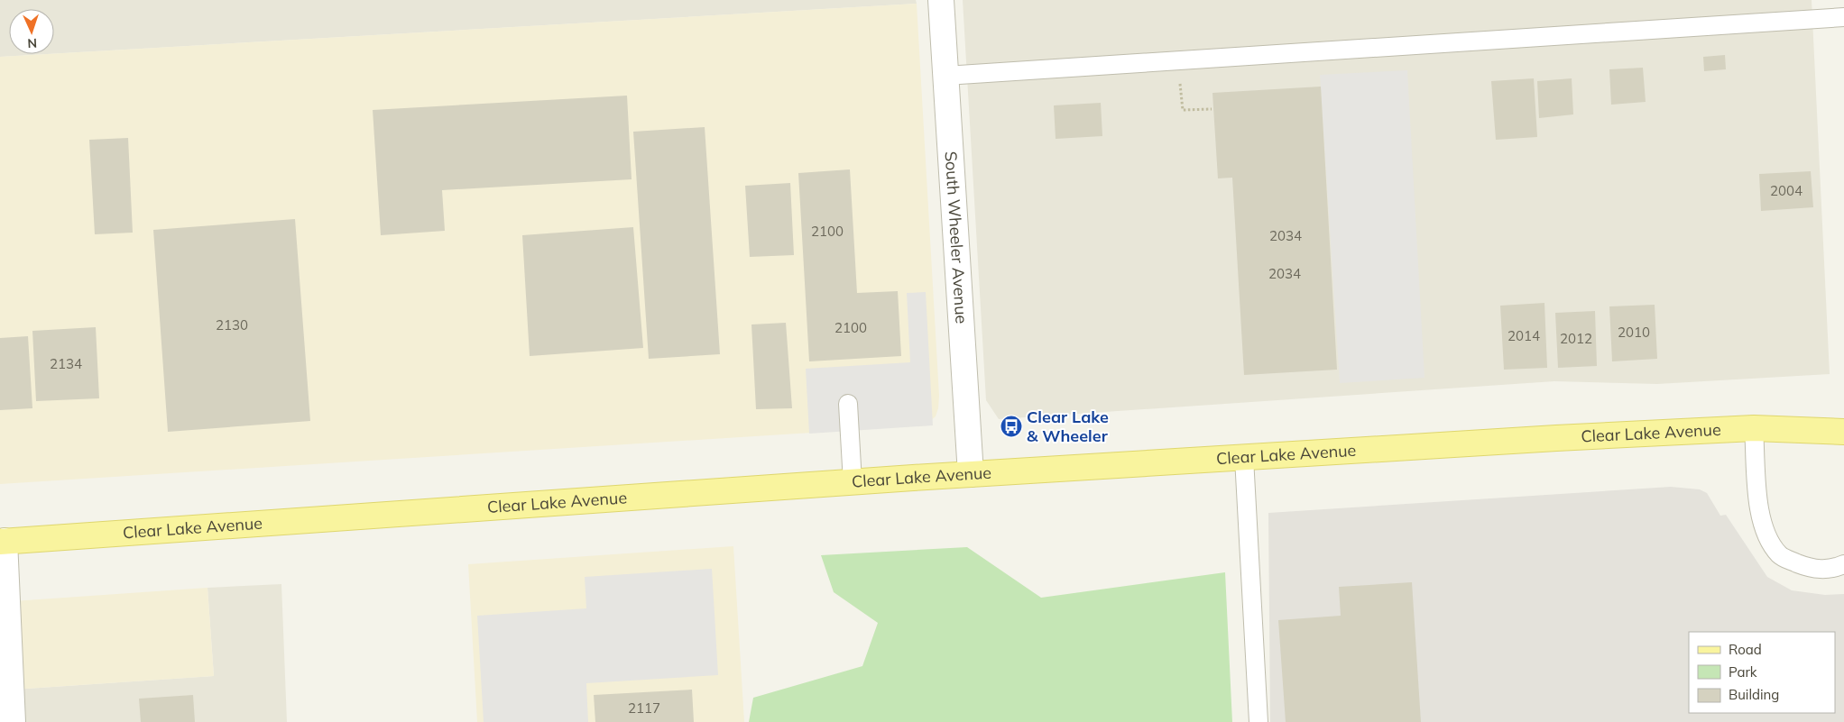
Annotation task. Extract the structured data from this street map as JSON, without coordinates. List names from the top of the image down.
{
  "streets": {
    "main road": ["Clear Lake Avenue"],
    "street": ["South Wheeler Avenue"]
  },
  "crossings": [
    ["South Wheeler Avenue", "Clear Lake Avenue"]
  ],
  "places": {
    "bus stop": ["Clear Lake & Wheeler"]
  },
  "house_numbers": [
    "2004",
    "2100",
    "2034",
    "2034",
    "2130",
    "2100",
    "2010",
    "2014",
    "2012",
    "2134",
    "2117"
  ],
  "legend": ["Road", "Park", "Building"],
  "north": "bottom"
}
